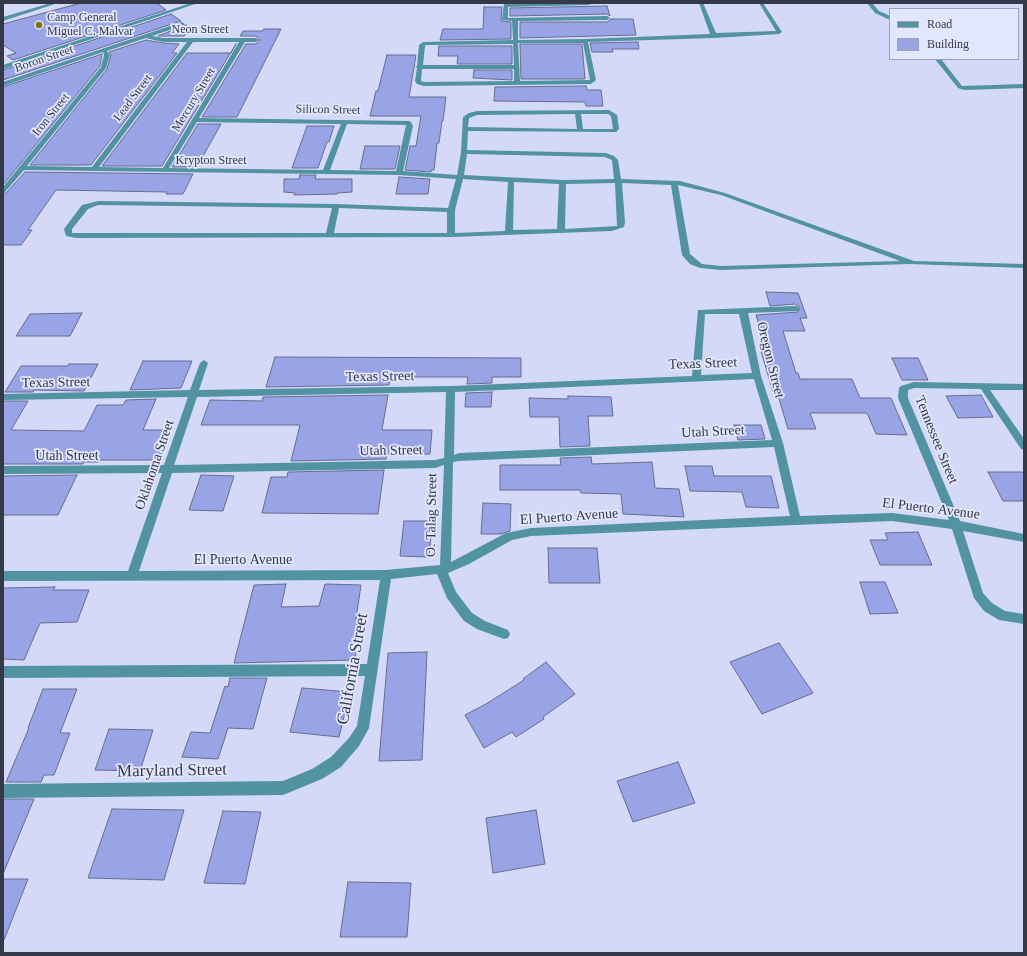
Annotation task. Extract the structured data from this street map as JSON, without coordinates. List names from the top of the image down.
{
  "streets": {
    "street": [
      "Neon Street",
      "Boron Street",
      "Lead Street",
      "Mercury Street",
      "Silicon Street",
      "Iron Street",
      "Krypton Street",
      "Oregon Street",
      "Texas Street",
      "Utah Street",
      "Tennessee Street",
      "Oklahoma Street",
      "El Puerto Avenue",
      "O. Talag Street",
      "California Street",
      "Maryland Street"
    ]
  },
  "crossings": [
    ["Neon Street", "Boron Street"],
    ["Neon Street", "Lead Street"],
    ["Neon Street", "Mercury Street"],
    ["Boron Street", "Iron Street"],
    ["Lead Street", "Krypton Street"],
    ["Mercury Street", "Silicon Street"],
    ["Mercury Street", "Krypton Street"],
    ["Silicon Street", "Krypton Street"],
    ["Iron Street", "Krypton Street"],
    ["Oregon Street", "Texas Street"],
    ["Oregon Street", "Utah Street"],
    ["Oregon Street", "El Puerto Avenue"],
    ["Texas Street", "Oklahoma Street"],
    ["Texas Street", "O. Talag Street"],
    ["Utah Street", "Oklahoma Street"],
    ["Utah Street", "O. Talag Street"],
    ["Tennessee Street", "El Puerto Avenue"],
    ["Oklahoma Street", "El Puerto Avenue"],
    ["El Puerto Avenue", "O. Talag Street"],
    ["El Puerto Avenue", "California Street"],
    ["California Street", "Maryland Street"]
  ],
  "places": ["Camp General Miguel C. Malvar"],
  "legend": ["Road", "Building"]
}
